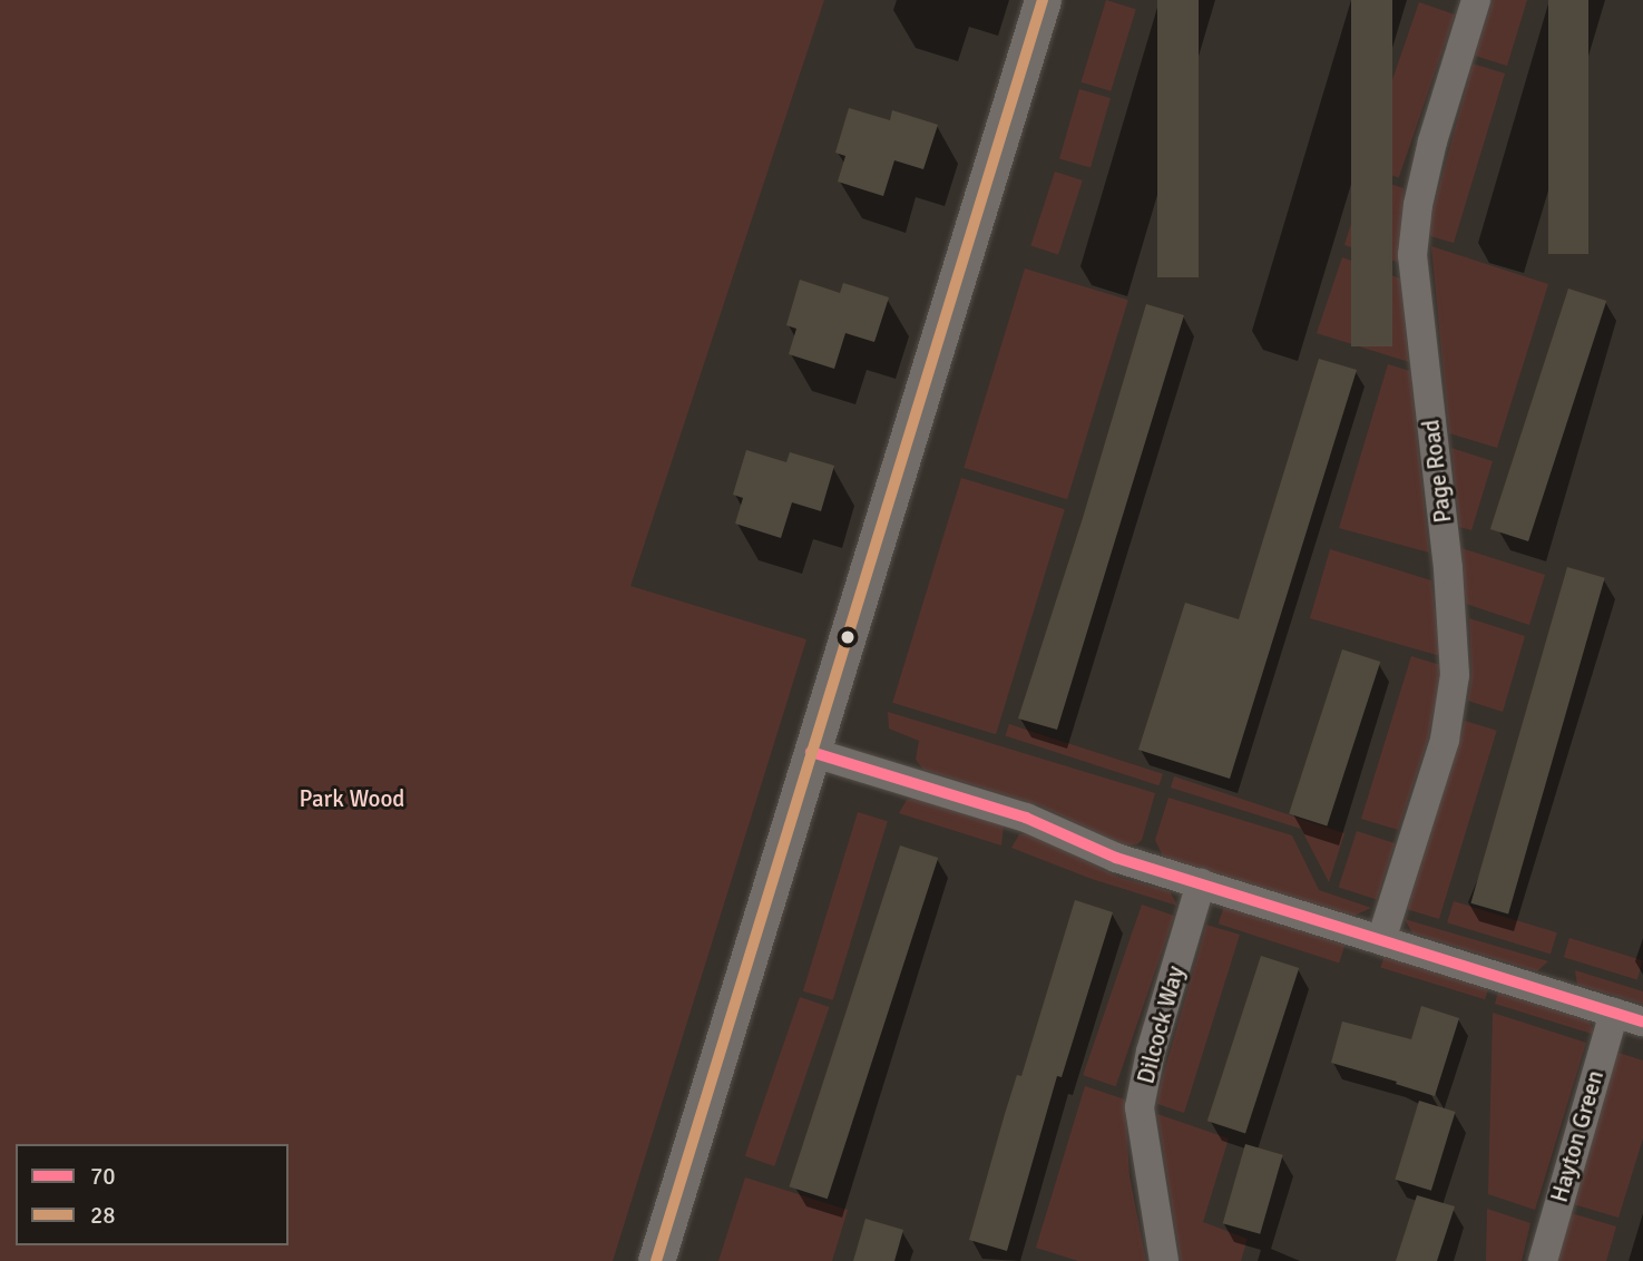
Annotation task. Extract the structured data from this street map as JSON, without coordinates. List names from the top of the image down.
{
  "streets": {
    "street": ["Page Road", "Dilcock Way", "Hayton Green"]
  },
  "parks": ["Park Wood"],
  "lines": ["transit line 28", "transit line 70"],
  "legend": ["70", "28"]
}
